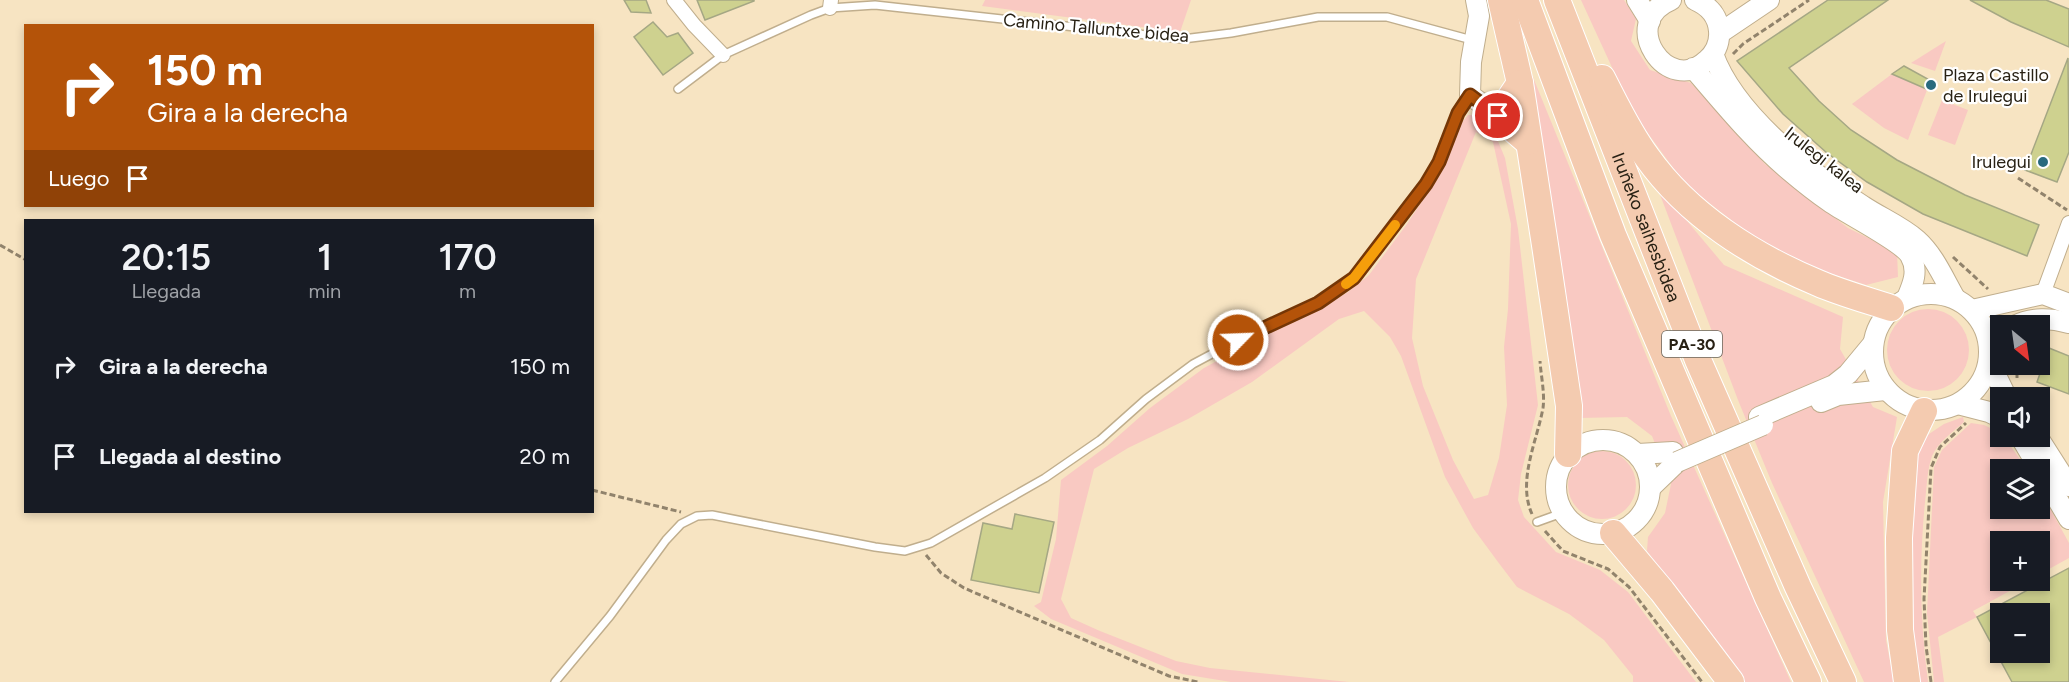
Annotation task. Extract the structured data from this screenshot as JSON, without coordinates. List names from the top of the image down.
{
  "streets": {
    "highway": ["Iruñeko saihesbidea", "PA-30"],
    "street": ["Irulegi kalea"],
    "lane": ["Camino Talluntxe bidea"]
  },
  "places": ["Plaza Castillo de Irulegui", "Irulegui"],
  "north": "bottom right",
  "page": {
    "turn": ["150 m", "Gira a la derecha"],
    "then": "Luego",
    "eta": [
      "20:15",
      "Llegada",
      "1",
      "min",
      "170",
      "m"
    ],
    "map_buttons": ["+", "−"],
    "list": [
      {
        "name": "Gira a la derecha",
        "value": "150 m"
      },
      {
        "name": "Llegada al destino",
        "value": "20 m"
      }
    ]
  }
}
